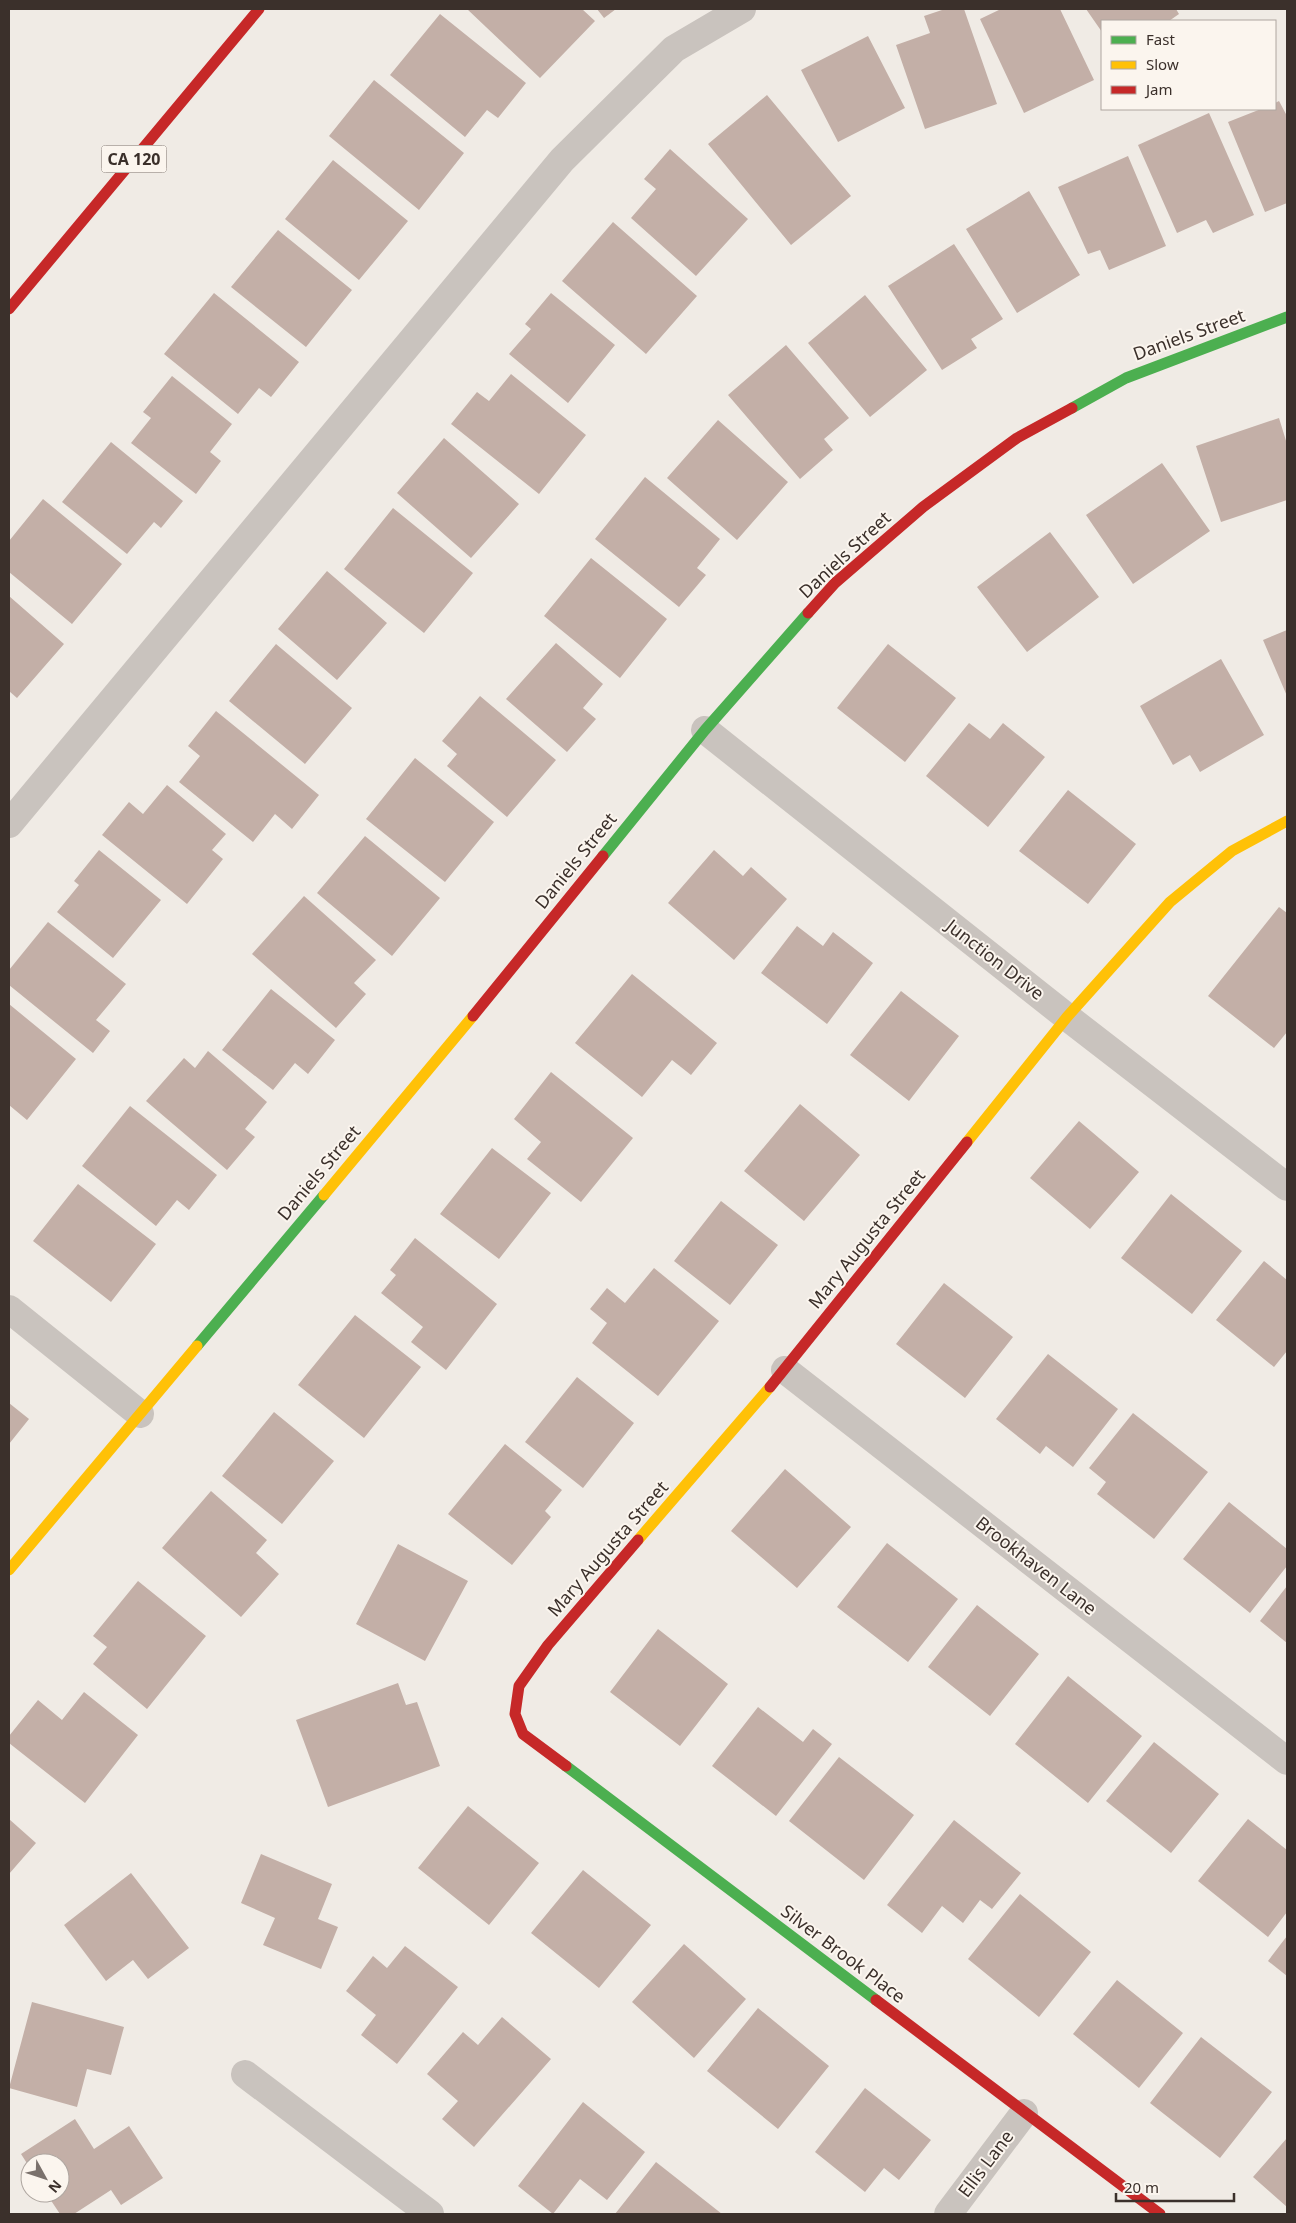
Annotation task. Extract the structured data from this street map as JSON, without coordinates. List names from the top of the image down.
{
  "streets": {
    "main road": [
      "CA 120",
      "Daniels Street",
      "Mary Augusta Street",
      "Silver Brook Place"
    ],
    "street": ["Junction Drive", "Brookhaven Lane", "Ellis Lane"]
  },
  "crossings": [
    ["Daniels Street", "Junction Drive"],
    ["Junction Drive", "Mary Augusta Street"],
    ["Mary Augusta Street", "Brookhaven Lane"],
    ["Mary Augusta Street", "Silver Brook Place"],
    ["Silver Brook Place", "Ellis Lane"]
  ],
  "legend": ["Fast", "Slow", "Jam"],
  "scale_bar": "20 m",
  "north": "bottom right"
}
